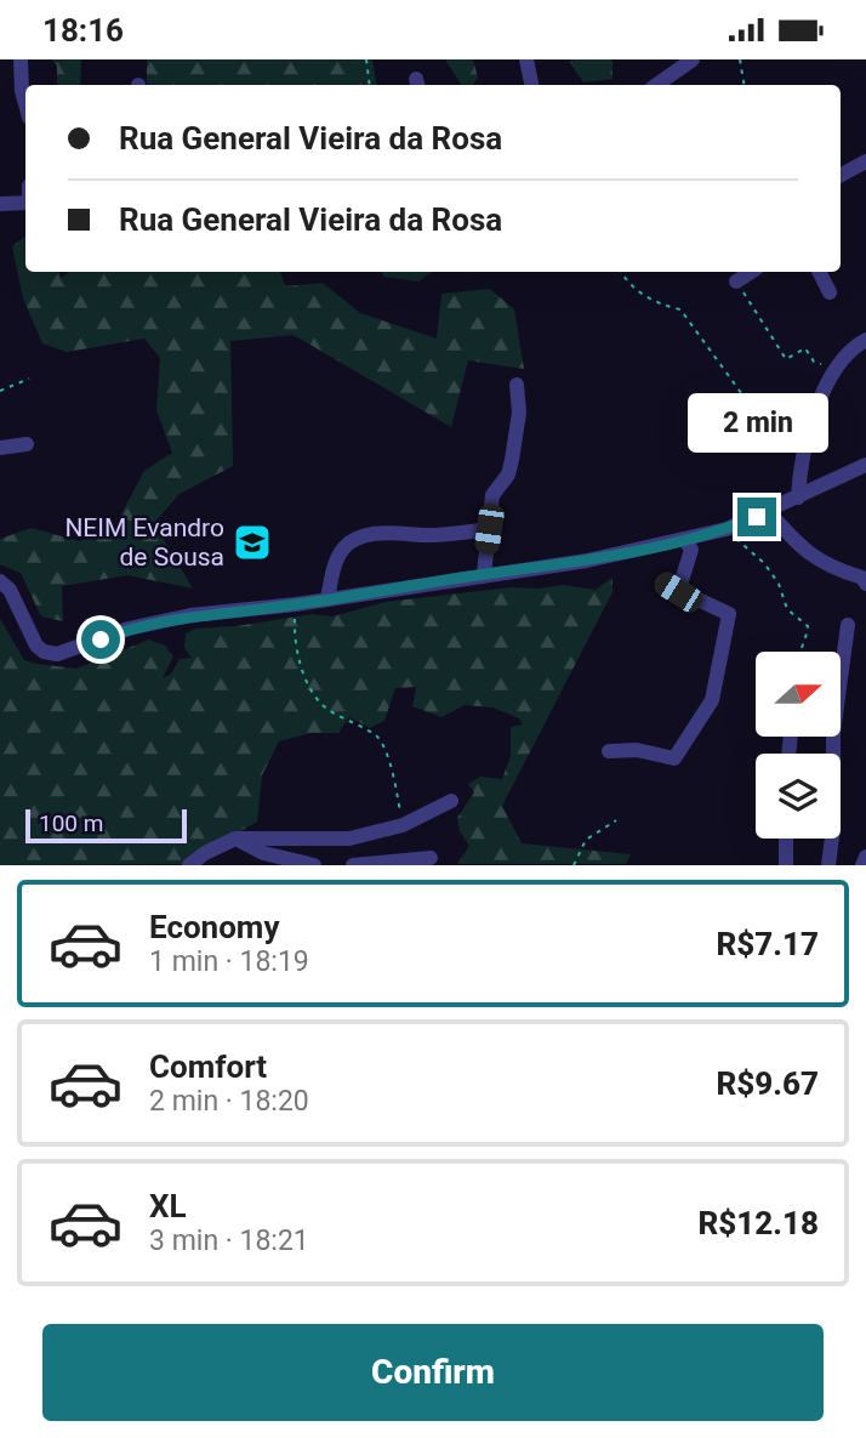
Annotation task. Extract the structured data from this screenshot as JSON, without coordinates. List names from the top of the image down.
{
  "places": {
    "school or university": ["NEIM Evandro de Sousa"]
  },
  "scale_bar": "100 m",
  "north": "right",
  "page": {
    "status": "18:16",
    "banner": ["Rua General Vieira da Rosa", "Rua General Vieira da Rosa"],
    "bubble": "2 min",
    "scale": "100 m",
    "list": [
      {
        "name": "Economy",
        "note": "1 min · 18:19",
        "value": "R$7.17"
      },
      {
        "name": "Comfort",
        "note": "2 min · 18:20",
        "value": "R$9.67"
      },
      {
        "name": "XL",
        "note": "3 min · 18:21",
        "value": "R$12.18"
      }
    ],
    "buttons": "Confirm"
  }
}
